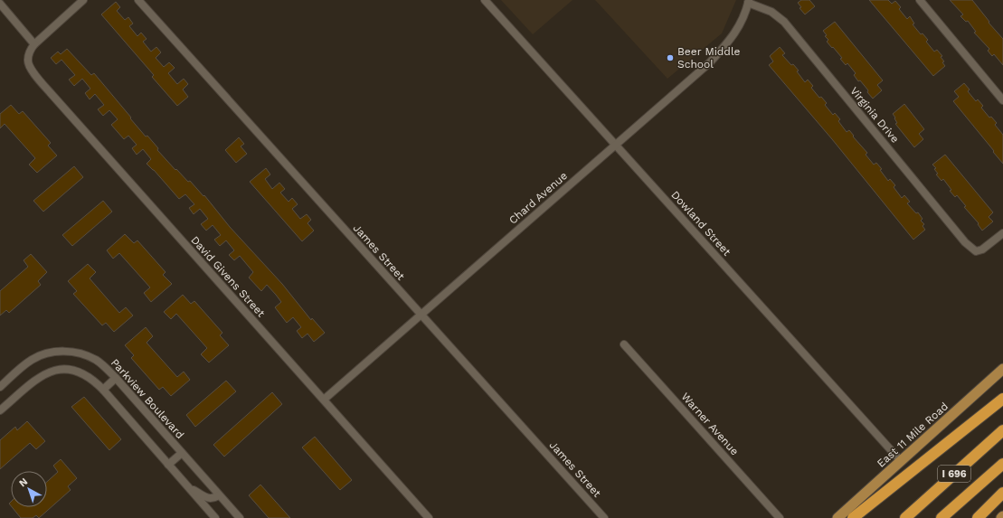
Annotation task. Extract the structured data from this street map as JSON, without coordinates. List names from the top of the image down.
{
  "streets": {
    "highway": ["I 696"],
    "main road": ["East 11 Mile Road"],
    "street": [
      "Virginia Drive",
      "Chard Avenue",
      "Dowland Street",
      "James Street",
      "David Givens Street",
      "Parkview Boulevard",
      "Warner Avenue"
    ]
  },
  "crossings": [
    ["Virginia Drive", "Chard Avenue"],
    ["Chard Avenue", "Dowland Street"],
    ["Chard Avenue", "James Street"],
    ["Chard Avenue", "David Givens Street"],
    ["Dowland Street", "East 11 Mile Road"]
  ],
  "places": ["Beer Middle School"],
  "north": "top left"
}
